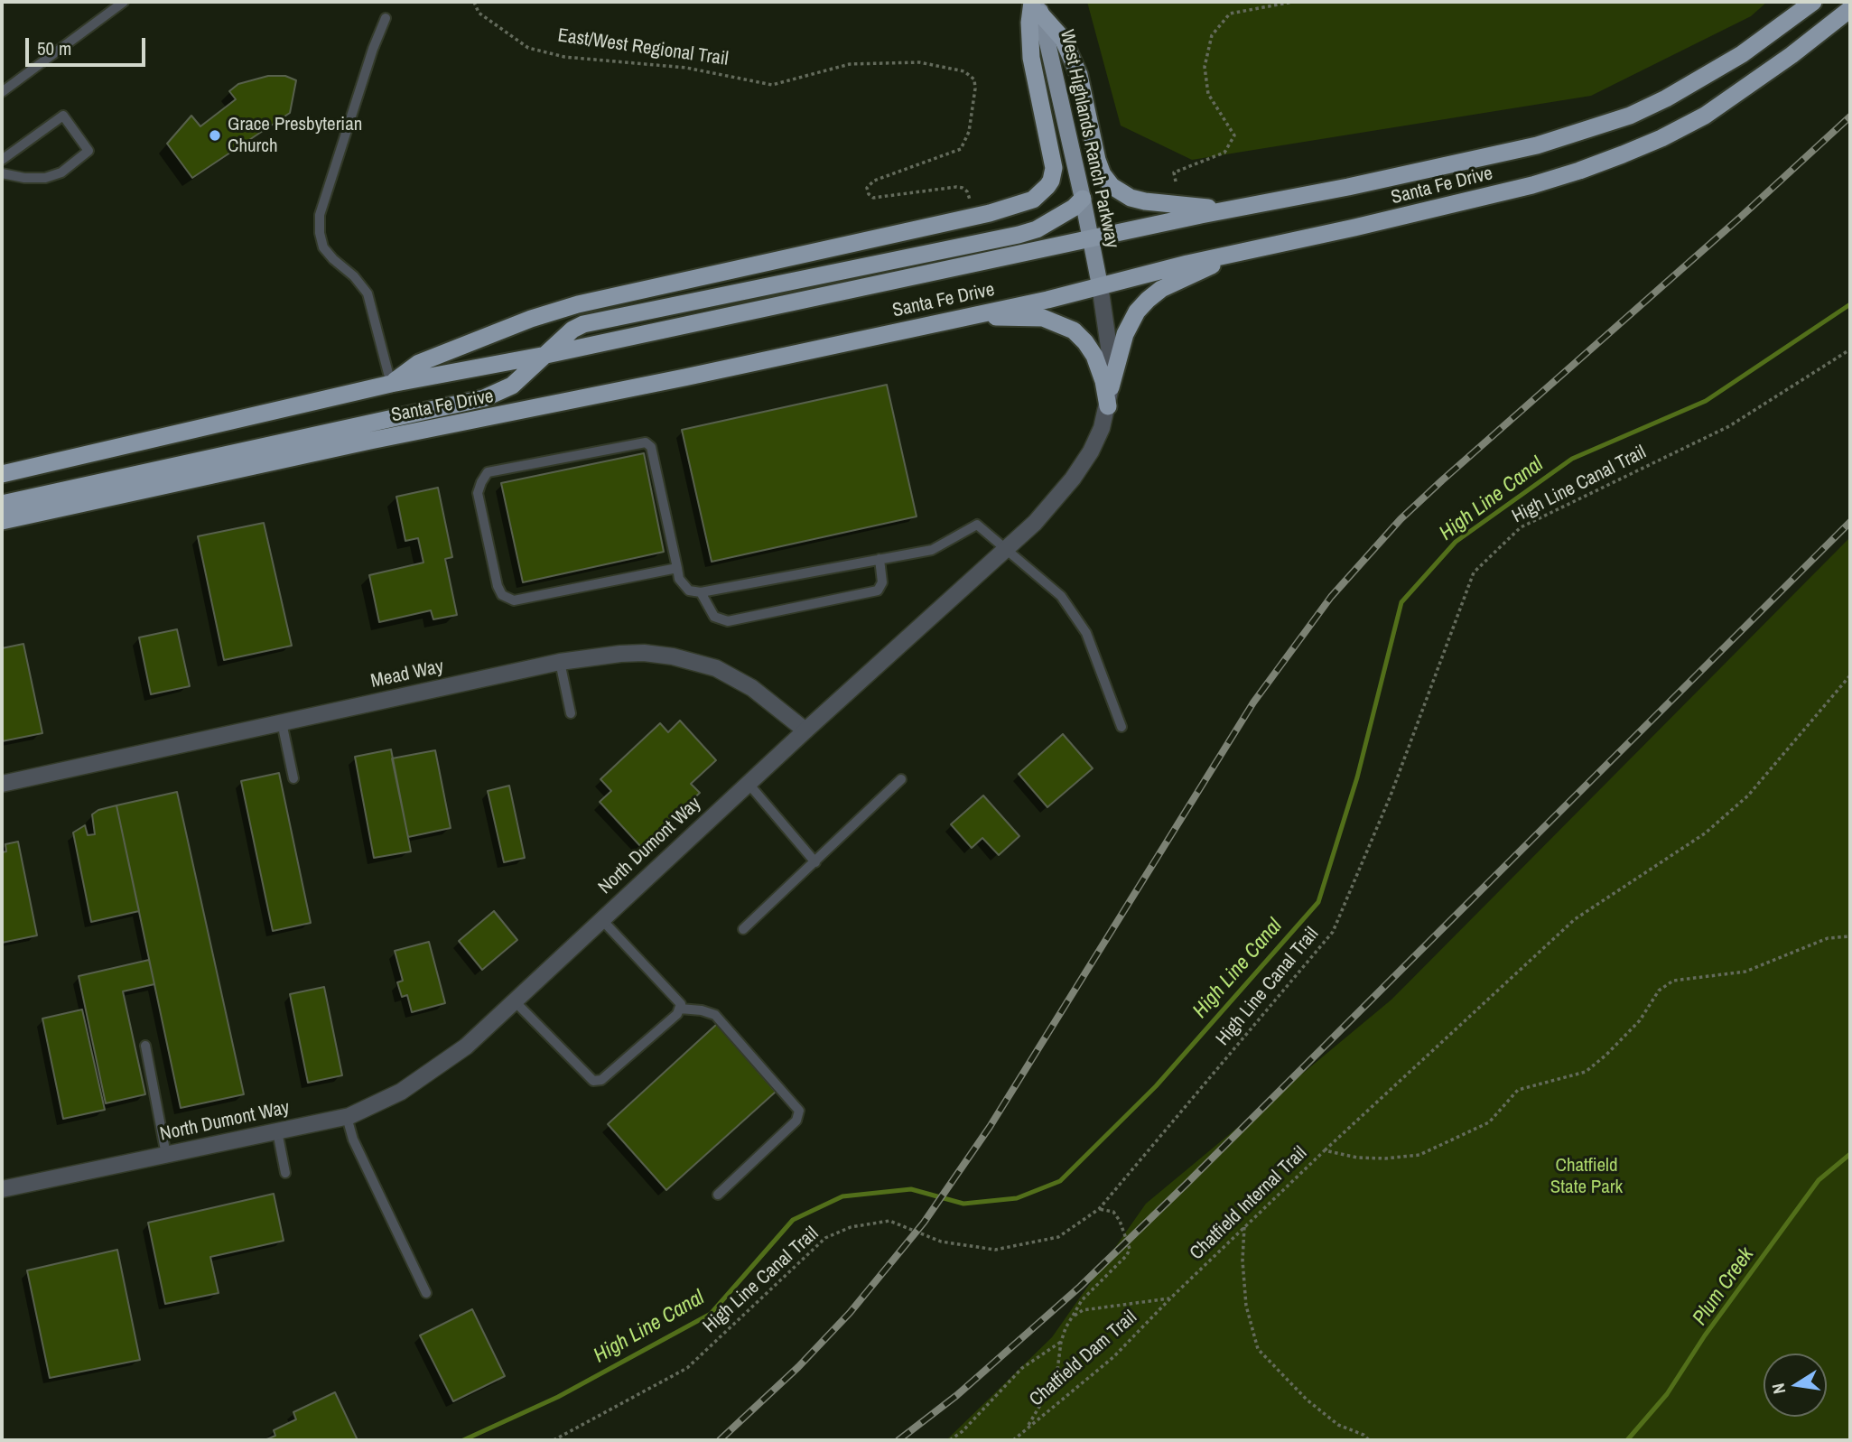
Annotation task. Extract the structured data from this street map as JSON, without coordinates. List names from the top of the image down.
{
  "streets": {
    "highway": ["Santa Fe Drive"],
    "main road": ["West Highlands Ranch Parkway"],
    "street": ["Mead Way", "North Dumont Way"],
    "path": [
      "East/West Regional Trail",
      "High Line Canal Trail",
      "Chatfield Internal Trail",
      "Chatfield Dam Trail"
    ]
  },
  "crossings": [
    ["West Highlands Ranch Parkway", "Santa Fe Drive"],
    ["West Highlands Ranch Parkway", "North Dumont Way"],
    ["Santa Fe Drive", "North Dumont Way"],
    ["Mead Way", "North Dumont Way"],
    ["Chatfield Internal Trail", "Chatfield Dam Trail"]
  ],
  "water": ["High Line Canal", "Plum Creek"],
  "parks": ["Chatfield State Park"],
  "places": ["Grace Presbyterian Church"],
  "scale_bar": "50 m",
  "north": "left"
}
